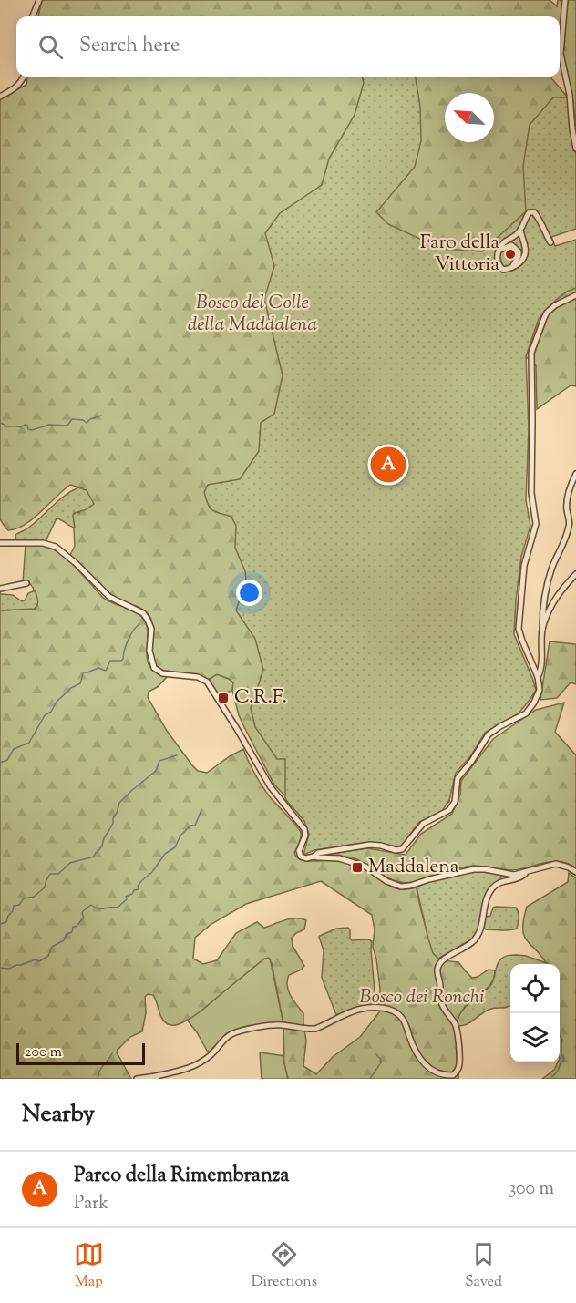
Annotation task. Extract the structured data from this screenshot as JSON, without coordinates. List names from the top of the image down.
{
  "parks": ["Bosco del Colle della Maddalena", "Bosco dei Ronchi"],
  "places": {
    "other": ["Faro della Vittoria"],
    "transit": ["C.R.F.", "Maddalena"]
  },
  "scale_bar": "200 m",
  "north": "top left",
  "page": {
    "search": "Search here",
    "pins": "A",
    "scale": "200 m",
    "heading": "Nearby",
    "list": [
      {
        "mark": "A",
        "name": "Parco della Rimembranza",
        "note": "Park",
        "value": "300 m"
      }
    ],
    "nav": ["Map", "Directions", "Saved"]
  }
}
